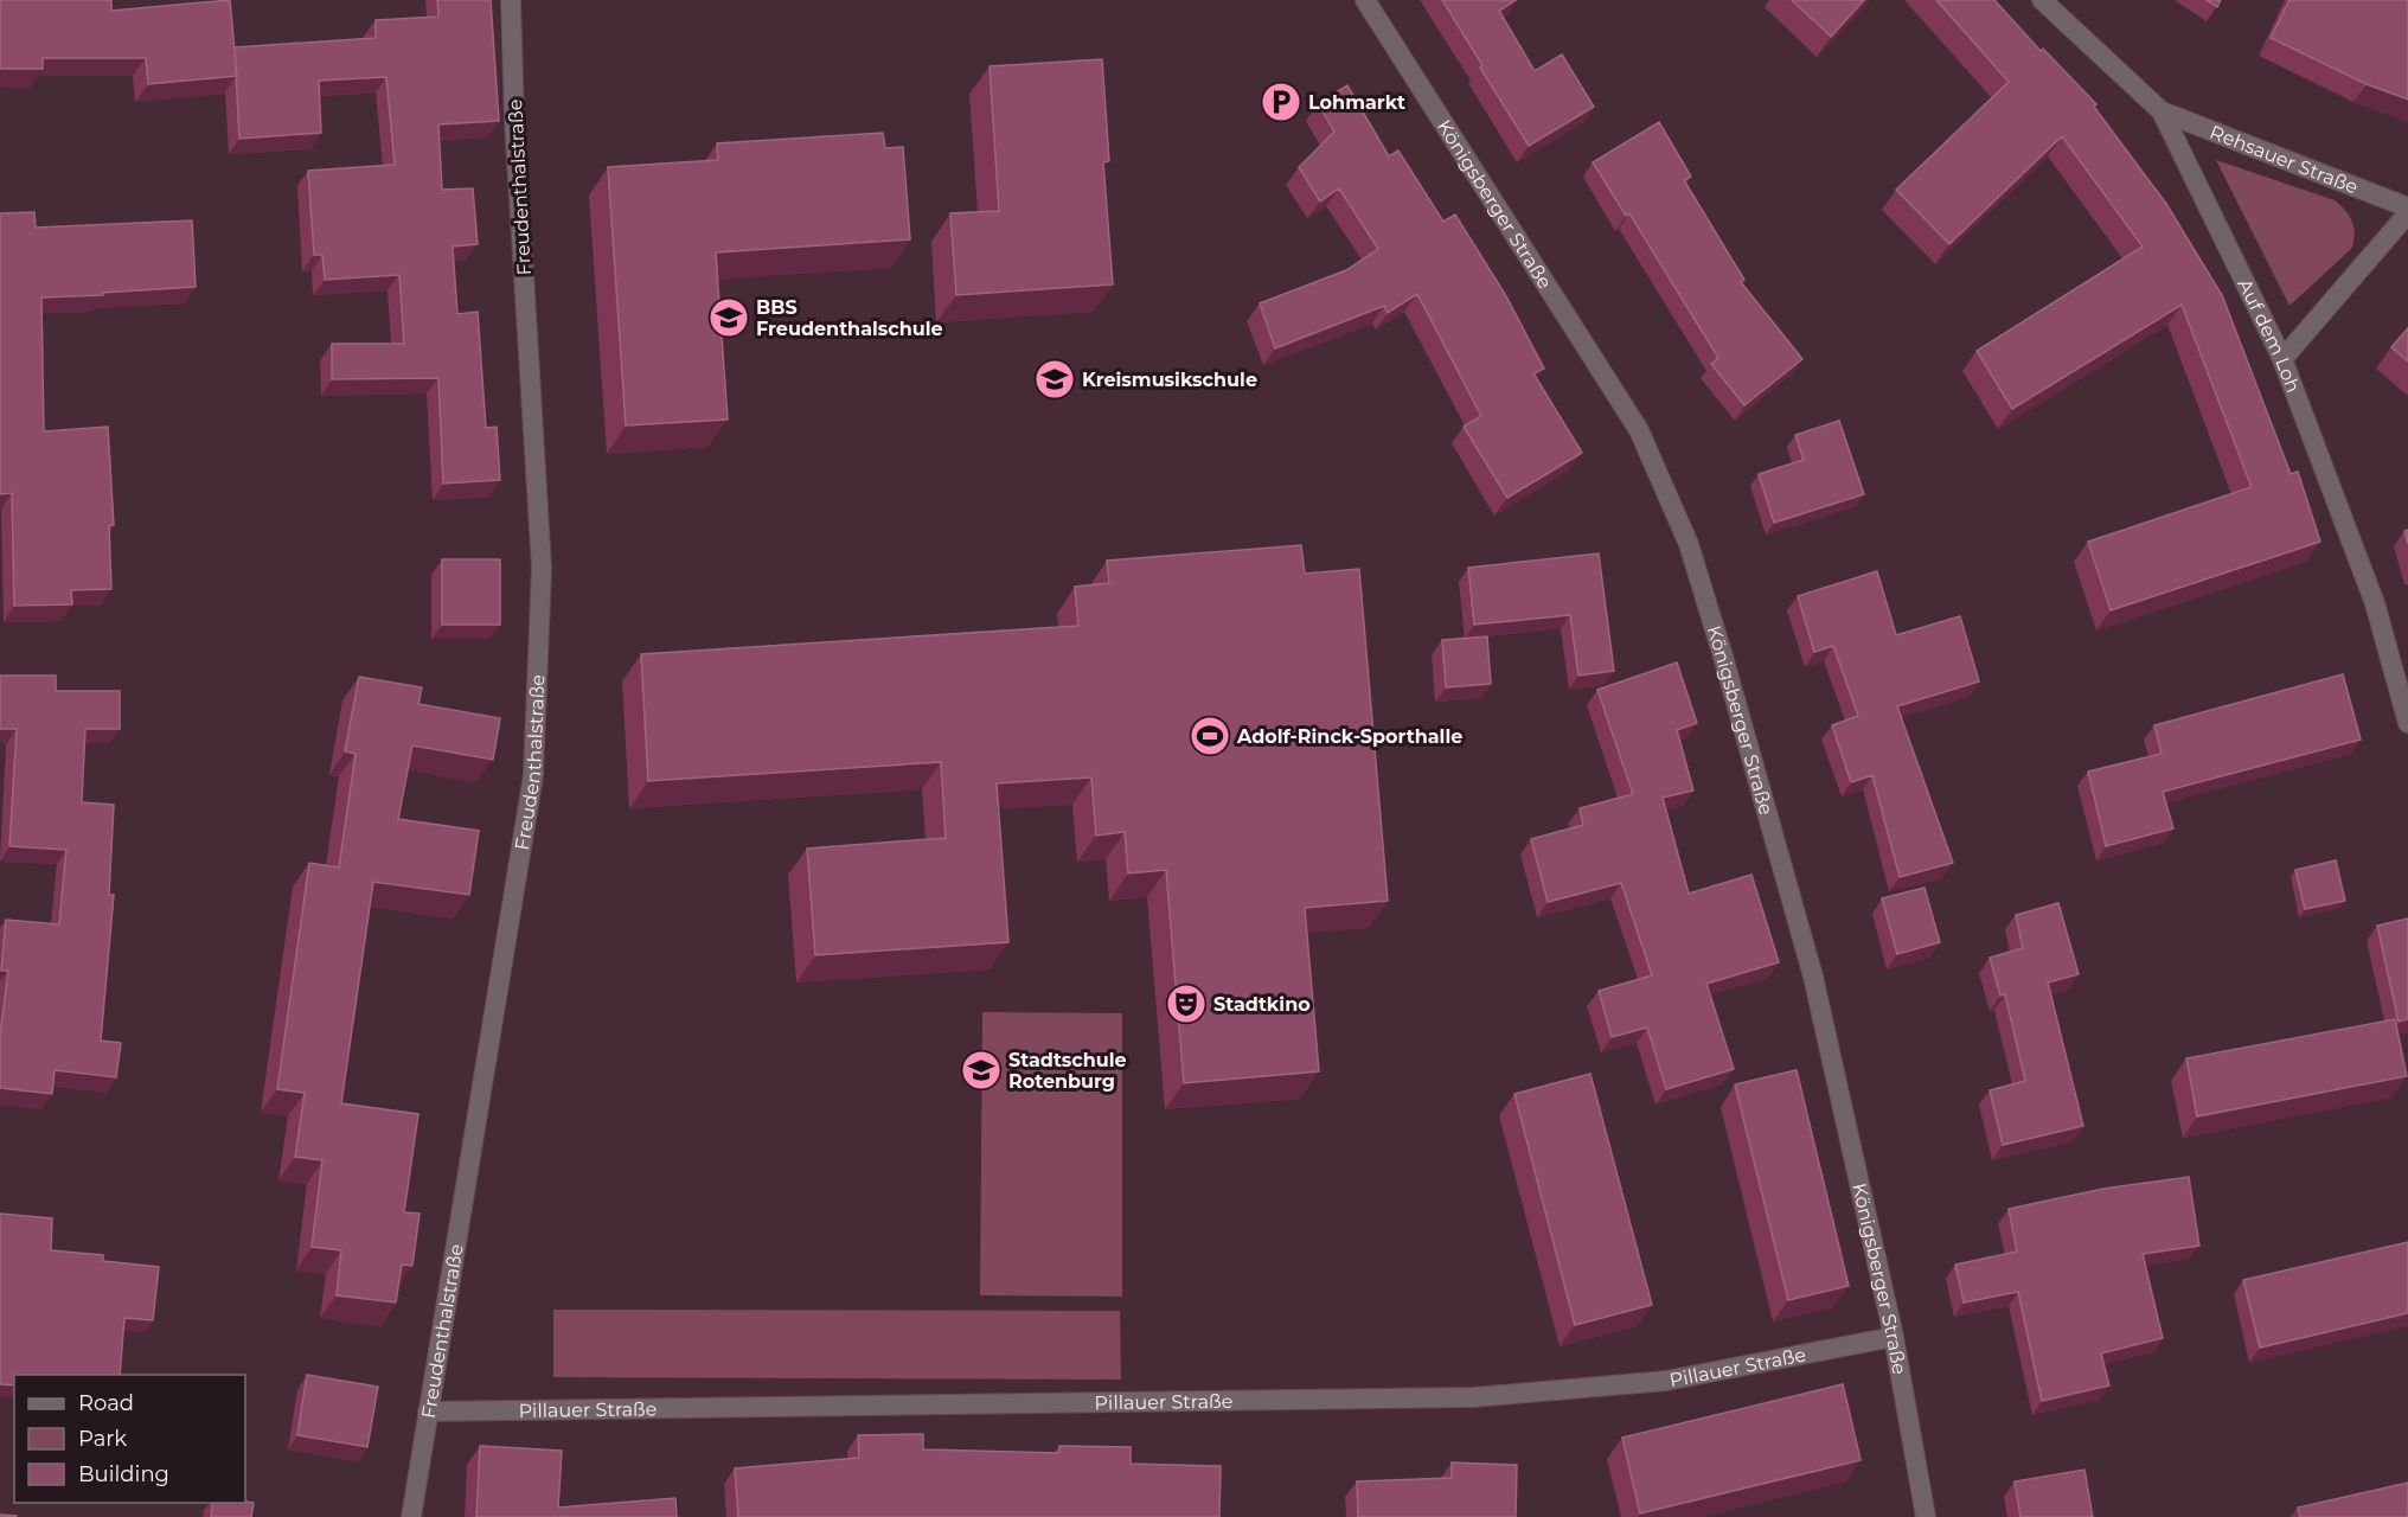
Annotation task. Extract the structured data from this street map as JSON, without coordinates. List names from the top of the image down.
{
  "streets": {
    "street": [
      "Rehsauer Straße",
      "Freudenthalstraße",
      "Königsberger Straße",
      "Auf dem Loh",
      "Pillauer Straße"
    ]
  },
  "crossings": [
    ["Rehsauer Straße", "Auf dem Loh"],
    ["Freudenthalstraße", "Pillauer Straße"],
    ["Königsberger Straße", "Pillauer Straße"]
  ],
  "places": {
    "parking": ["Lohmarkt"],
    "school or university": ["BBS Freudenthalschule", "Kreismusikschule", "Stadtschule Rotenburg"],
    "sports": ["Adolf-Rinck-Sporthalle"],
    "theatre": ["Stadtkino"]
  },
  "legend": ["Road", "Park", "Building"]
}
